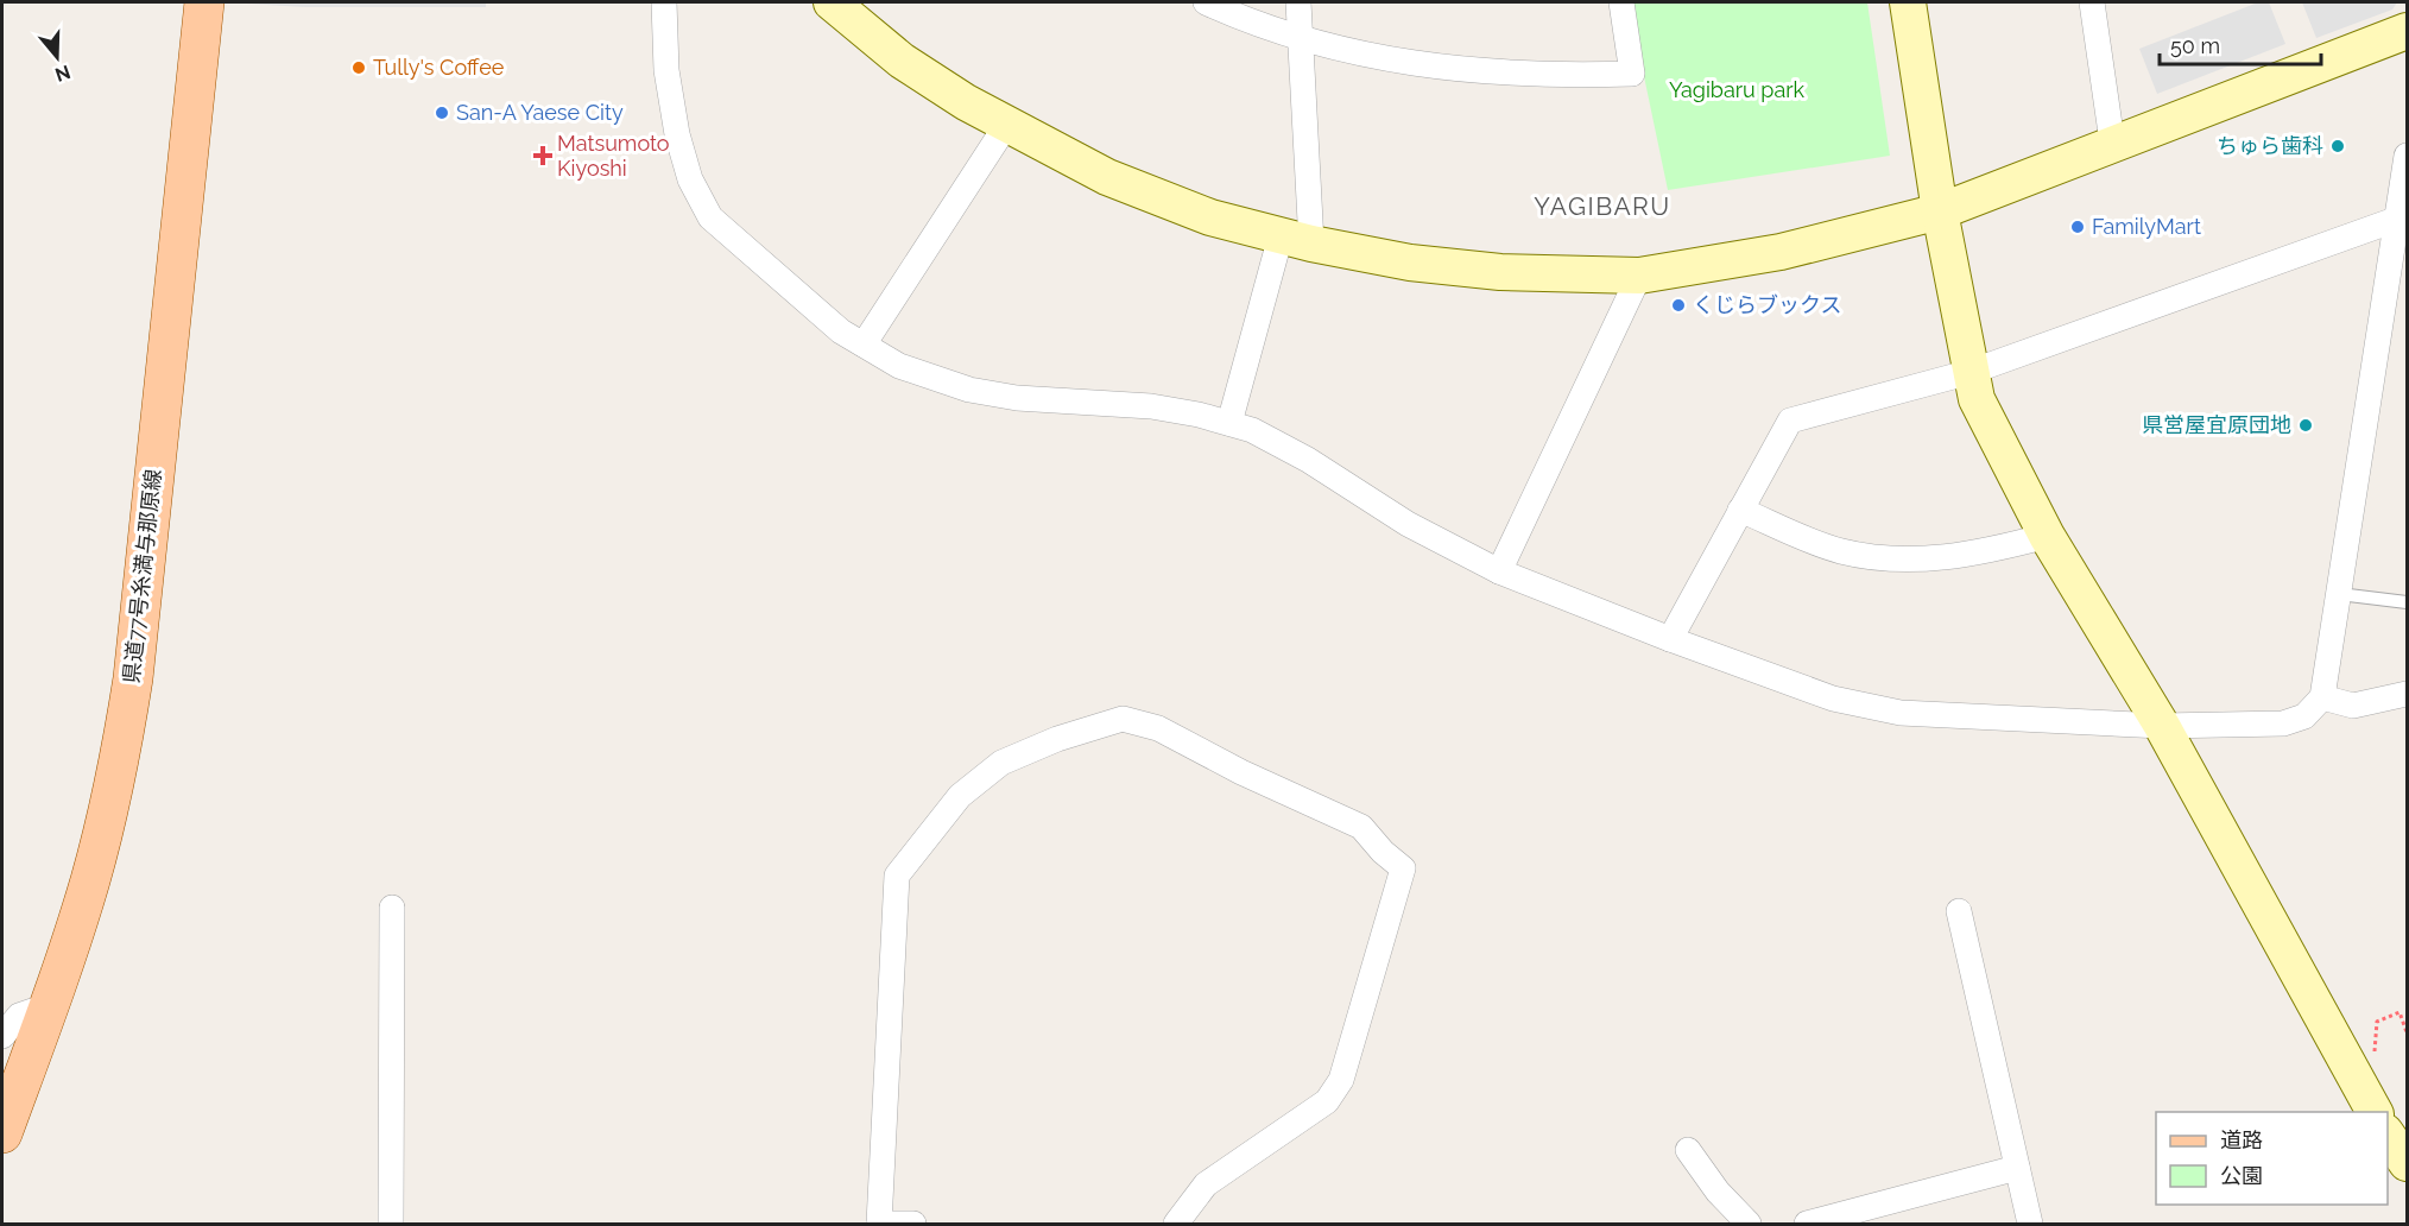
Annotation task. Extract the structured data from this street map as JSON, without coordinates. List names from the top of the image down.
{
  "streets": {
    "main road": ["県道77号糸満与那原線"]
  },
  "districts": ["YAGIBARU"],
  "parks": ["Yagibaru park"],
  "places": {
    "other": [
      "Tully's Coffee",
      "San-A Yaese City",
      "ちゅら歯科",
      "FamilyMart",
      "くじらブックス",
      "県営屋宜原団地"
    ],
    "health": ["Matsumoto Kiyoshi"]
  },
  "legend": ["道路", "公園"],
  "scale_bar": "50 m",
  "north": "bottom"
}
